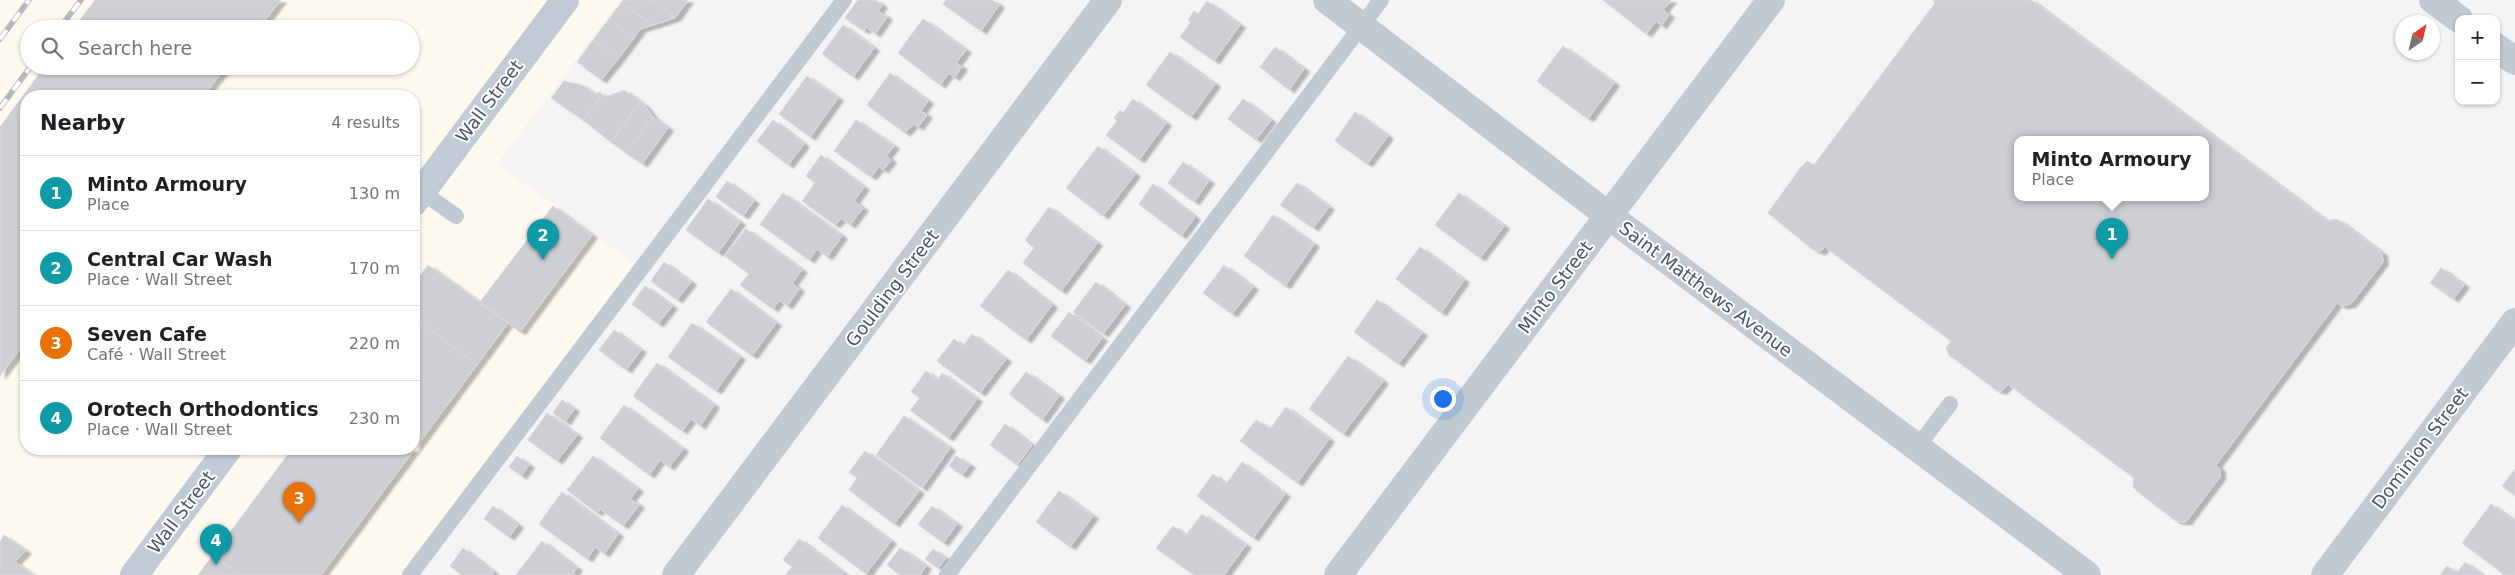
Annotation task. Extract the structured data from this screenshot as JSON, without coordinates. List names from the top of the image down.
{
  "streets": {
    "main road": ["Wall Street"],
    "street": [
      "Minto Street",
      "Goulding Street",
      "Saint Matthews Avenue",
      "Dominion Street"
    ]
  },
  "crossings": [
    ["Minto Street", "Saint Matthews Avenue"]
  ],
  "north": "top right",
  "page": {
    "map_buttons": ["+", "−"],
    "search": "Search here",
    "heading": ["Nearby", "4 results"],
    "popup": ["Minto Armoury", "Place"],
    "list": [
      {
        "mark": "1",
        "name": "Minto Armoury",
        "note": "Place",
        "value": "130 m"
      },
      {
        "mark": "2",
        "name": "Central Car Wash",
        "note": "Place · Wall Street",
        "value": "170 m"
      },
      {
        "mark": "3",
        "name": "Seven Cafe",
        "note": "Café · Wall Street",
        "value": "220 m"
      },
      {
        "mark": "4",
        "name": "Orotech Orthodontics",
        "note": "Place · Wall Street",
        "value": "230 m"
      }
    ],
    "pins": [
      "1",
      "2",
      "3",
      "4"
    ]
  }
}
